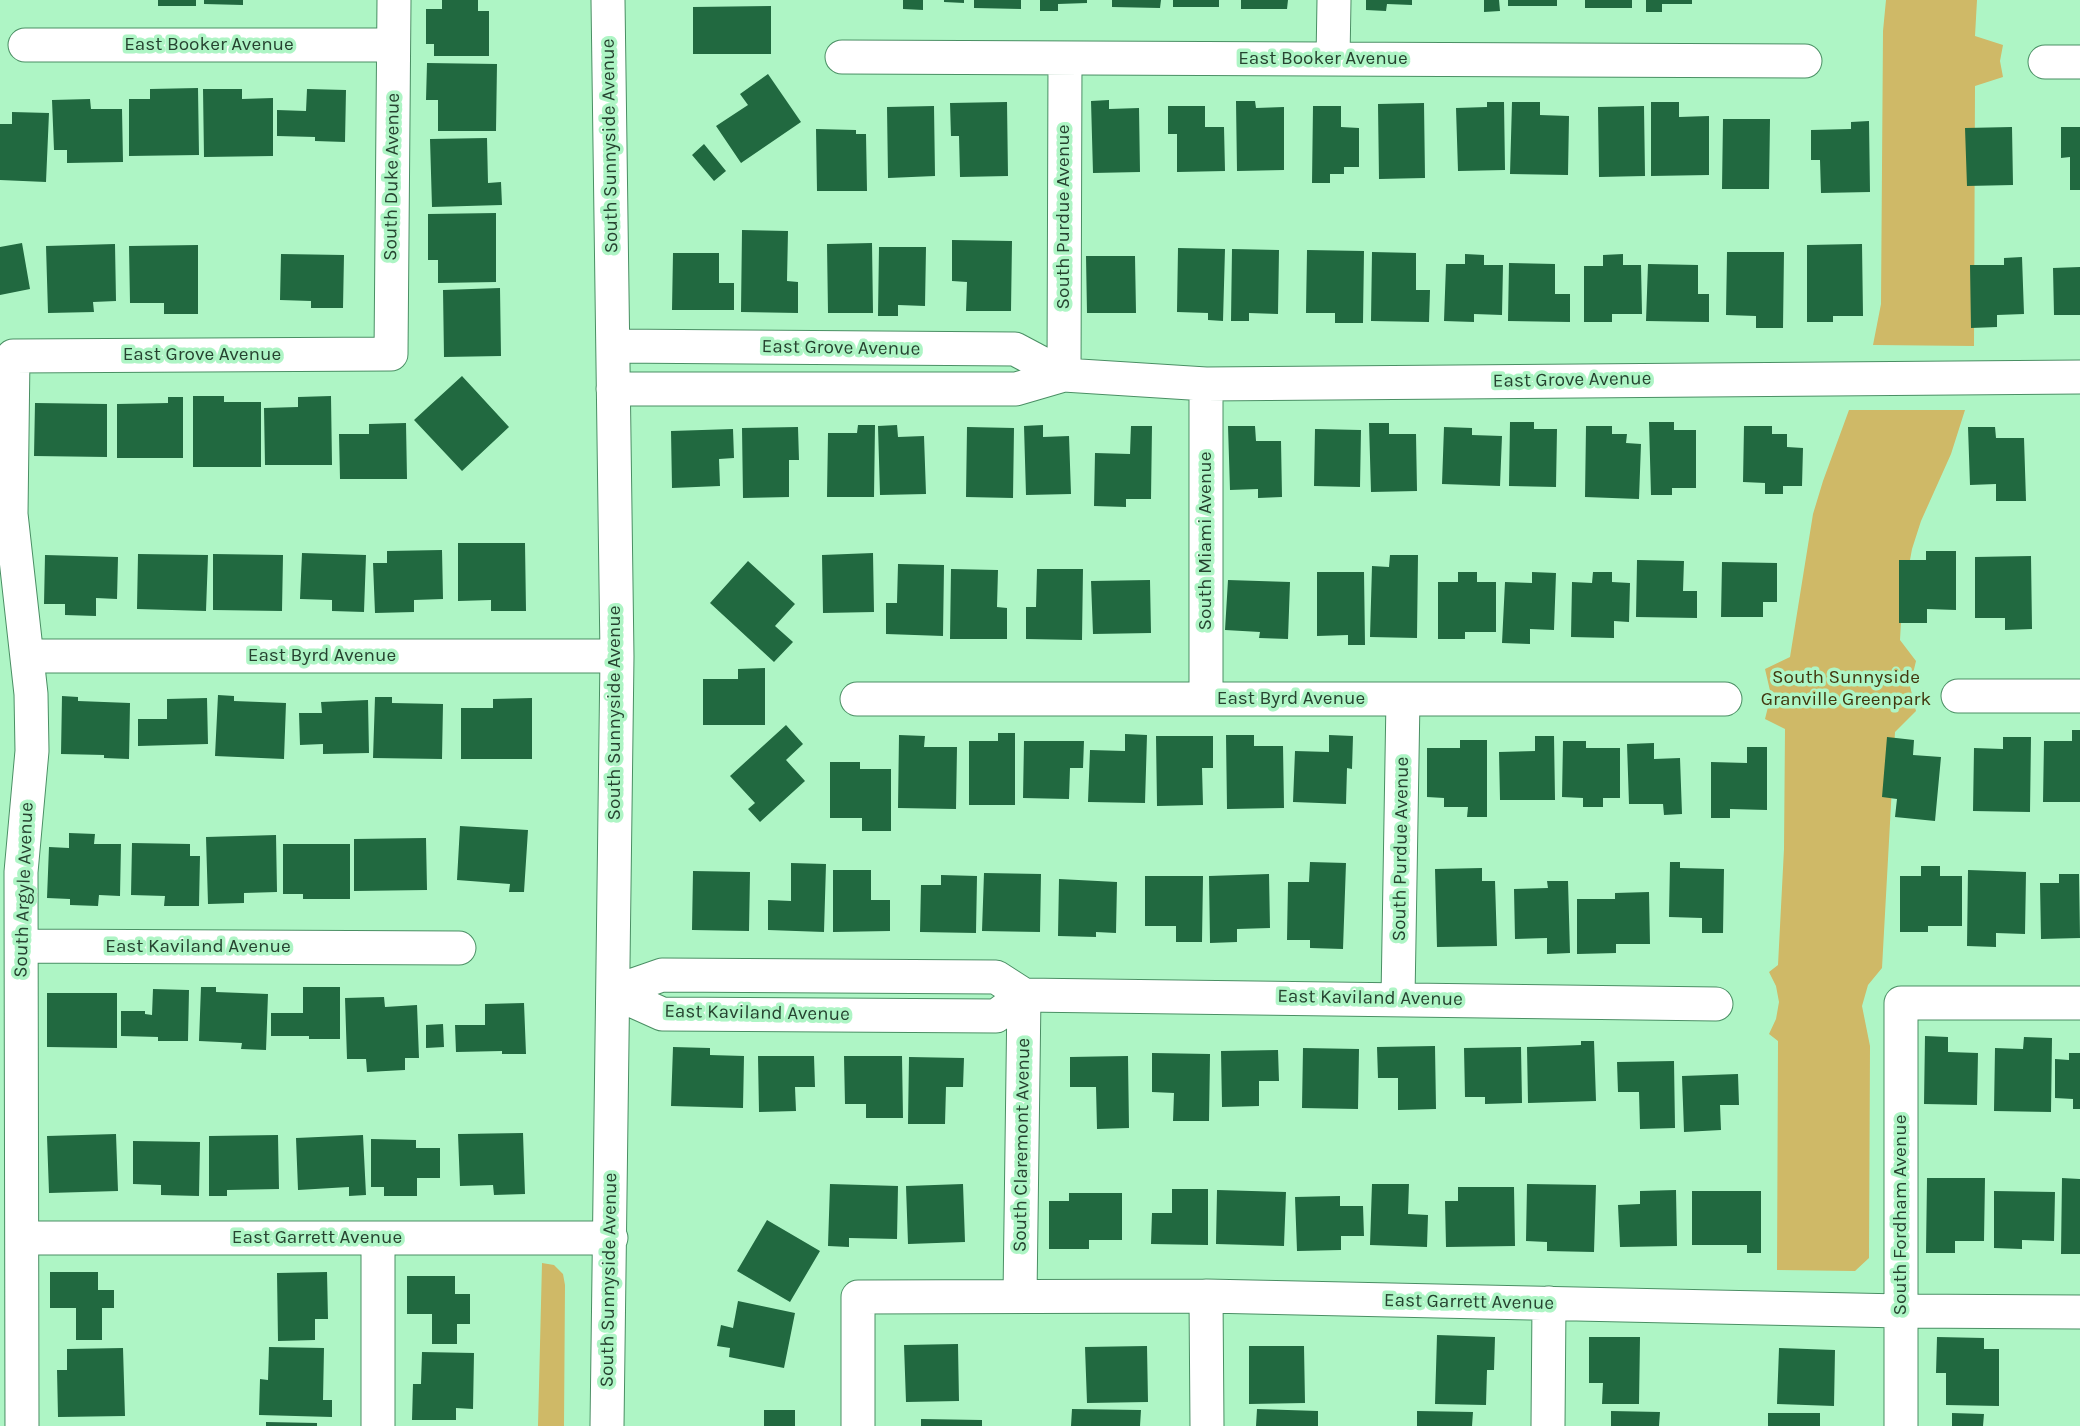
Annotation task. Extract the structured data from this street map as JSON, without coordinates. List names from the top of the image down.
{
  "streets": {
    "street": [
      "East Booker Avenue",
      "South Sunnyside Avenue",
      "South Duke Avenue",
      "South Purdue Avenue",
      "East Grove Avenue",
      "South Miami Avenue",
      "East Byrd Avenue",
      "South Argyle Avenue",
      "East Kaviland Avenue",
      "South Claremont Avenue",
      "South Fordham Avenue",
      "East Garrett Avenue"
    ]
  },
  "crossings": [
    ["East Booker Avenue", "South Duke Avenue"],
    ["East Booker Avenue", "South Purdue Avenue"],
    ["South Sunnyside Avenue", "East Grove Avenue"],
    ["South Sunnyside Avenue", "East Byrd Avenue"],
    ["South Sunnyside Avenue", "East Kaviland Avenue"],
    ["South Sunnyside Avenue", "East Garrett Avenue"],
    ["South Duke Avenue", "East Grove Avenue"],
    ["South Purdue Avenue", "East Grove Avenue"],
    ["South Purdue Avenue", "East Byrd Avenue"],
    ["South Purdue Avenue", "East Kaviland Avenue"],
    ["East Grove Avenue", "South Miami Avenue"],
    ["East Grove Avenue", "South Argyle Avenue"],
    ["South Miami Avenue", "East Byrd Avenue"],
    ["East Byrd Avenue", "South Argyle Avenue"],
    ["South Argyle Avenue", "East Kaviland Avenue"],
    ["South Argyle Avenue", "East Garrett Avenue"],
    ["East Kaviland Avenue", "South Claremont Avenue"],
    ["South Claremont Avenue", "East Garrett Avenue"],
    ["South Fordham Avenue", "East Garrett Avenue"]
  ],
  "parks": ["South Sunnyside Granville Greenpark"]
}
